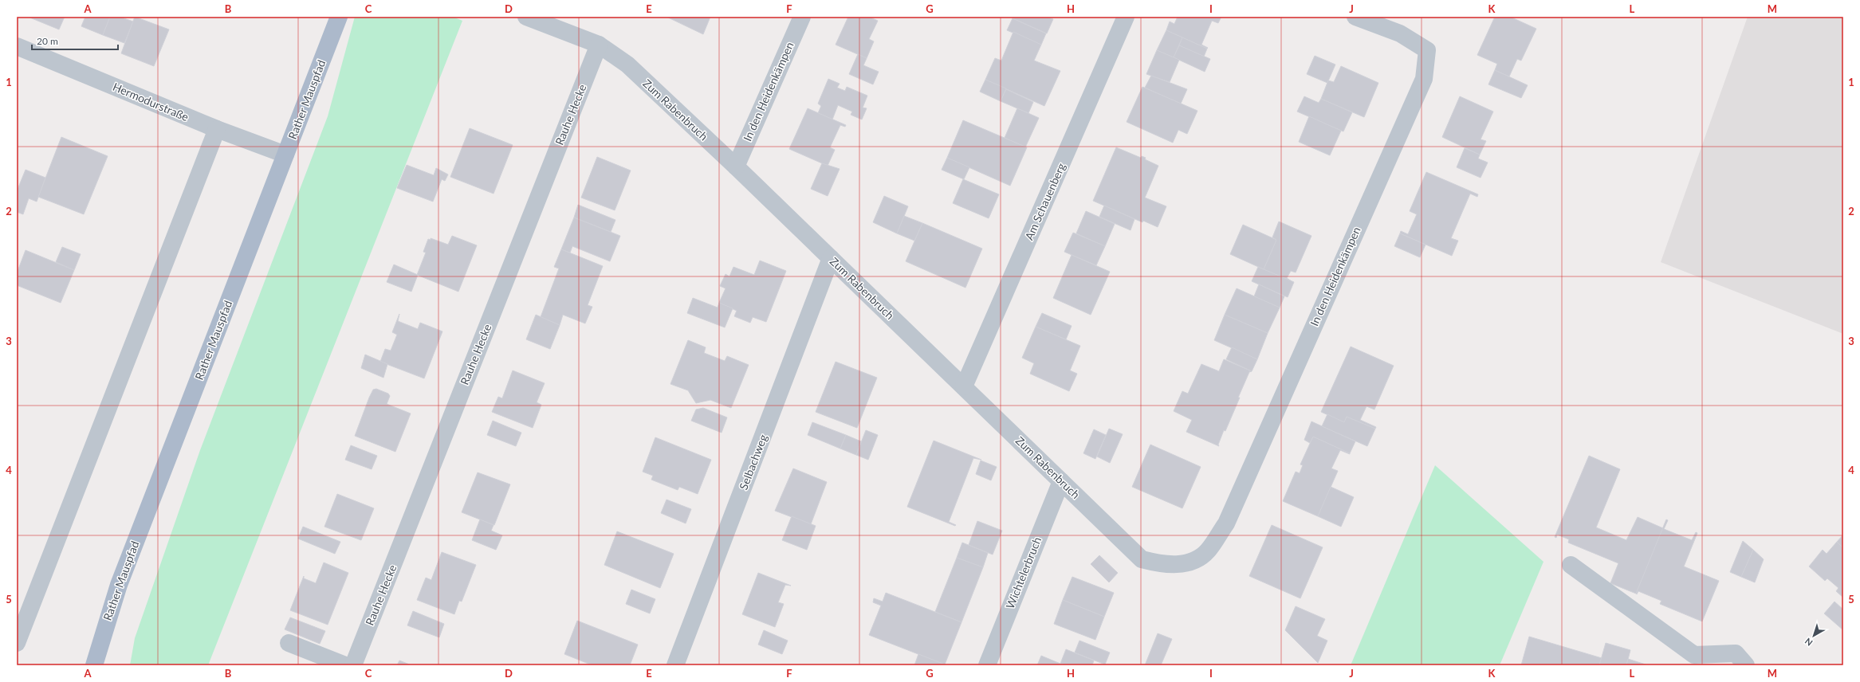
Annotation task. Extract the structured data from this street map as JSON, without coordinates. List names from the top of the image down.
{
  "streets": {
    "main road": ["Rather Mauspfad"],
    "street": [
      "In den Heidenkämpen",
      "Hermodurstraße",
      "Zum Rabenbruch",
      "Rauhe Hecke",
      "Am Schauenberg",
      "Selbachweg",
      "Wichtelerbruch"
    ]
  },
  "crossings": [
    ["In den Heidenkämpen", "Zum Rabenbruch"],
    ["Rather Mauspfad", "Hermodurstraße"],
    ["Zum Rabenbruch", "Rauhe Hecke"],
    ["Zum Rabenbruch", "Am Schauenberg"],
    ["Zum Rabenbruch", "Selbachweg"],
    ["Zum Rabenbruch", "Wichtelerbruch"]
  ],
  "scale_bar": "20 m",
  "north": "bottom left",
  "grid": {
    "columns": [
      "A",
      "B",
      "C",
      "D",
      "E",
      "F",
      "G",
      "H",
      "I",
      "J",
      "K",
      "L",
      "M"
    ],
    "rows": [
      "1",
      "2",
      "3",
      "4",
      "5"
    ]
  }
}
